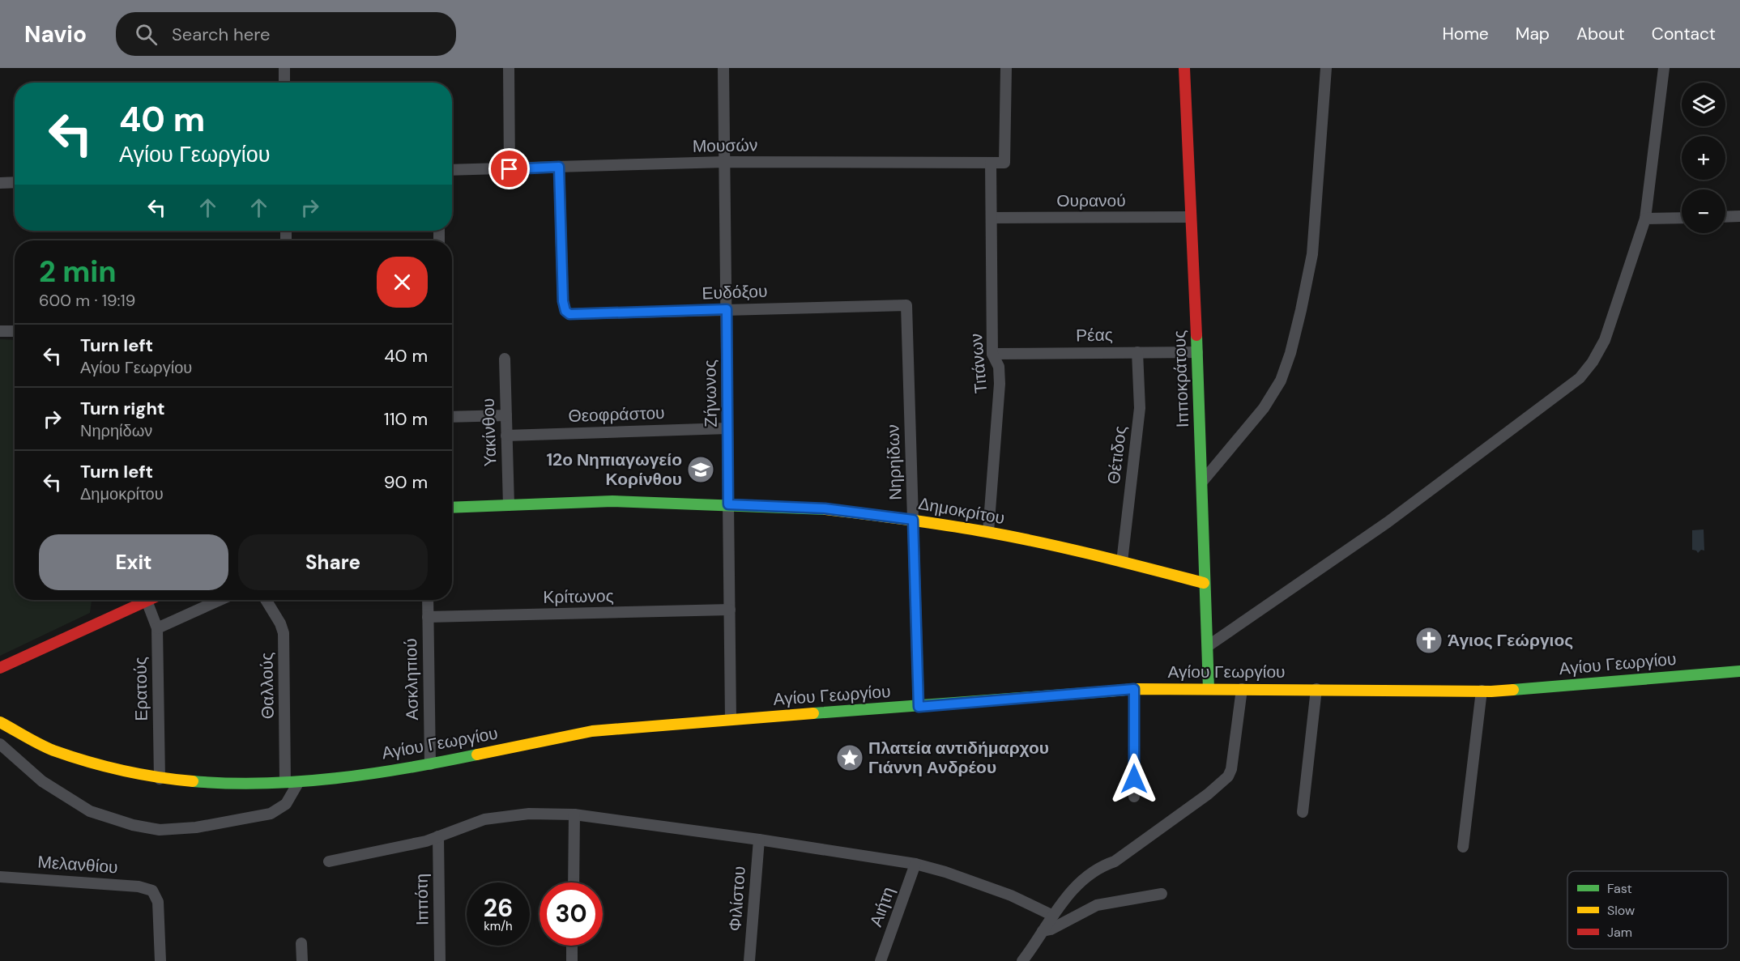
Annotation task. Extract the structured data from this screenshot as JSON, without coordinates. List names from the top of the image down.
{
  "streets": {
    "street": [
      "Μουσών",
      "Ουρανού",
      "Ευδόξου",
      "Ρέας",
      "Τιτάνων",
      "Ιπποκράτους",
      "Ζήνωνος",
      "Θεοφράστου",
      "Υακίνθου",
      "Θέτιδος",
      "Νηρηίδων",
      "Δημοκρίτου",
      "Κρίτωνος",
      "Αγίου Γεωργίου",
      "Ασκληπιού",
      "Θαλλούς",
      "Ερατούς",
      "Μελανθίου",
      "Φιλίστου",
      "Ιππότη",
      "Αιήτη"
    ]
  },
  "crossings": [
    ["Μουσών", "Ευδόξου"],
    ["Μουσών", "Τιτάνων"],
    ["Μουσών", "Ζήνωνος"],
    ["Ουρανού", "Τιτάνων"],
    ["Ουρανού", "Ιπποκράτους"],
    ["Ευδόξου", "Ζήνωνος"],
    ["Ευδόξου", "Νηρηίδων"],
    ["Ρέας", "Τιτάνων"],
    ["Ρέας", "Ιπποκράτους"],
    ["Ρέας", "Θέτιδος"],
    ["Τιτάνων", "Δημοκρίτου"],
    ["Ιπποκράτους", "Δημοκρίτου"],
    ["Ιπποκράτους", "Αγίου Γεωργίου"],
    ["Ζήνωνος", "Θεοφράστου"],
    ["Ζήνωνος", "Δημοκρίτου"],
    ["Ζήνωνος", "Κρίτωνος"],
    ["Ζήνωνος", "Αγίου Γεωργίου"],
    ["Θεοφράστου", "Υακίνθου"],
    ["Υακίνθου", "Δημοκρίτου"],
    ["Θέτιδος", "Δημοκρίτου"],
    ["Νηρηίδων", "Δημοκρίτου"],
    ["Νηρηίδων", "Αγίου Γεωργίου"],
    ["Κρίτωνος", "Ασκληπιού"],
    ["Αγίου Γεωργίου", "Ασκληπιού"],
    ["Αγίου Γεωργίου", "Θαλλούς"],
    ["Αγίου Γεωργίου", "Ερατούς"]
  ],
  "places": {
    "school or university": ["12ο Νηπιαγωγείο Κορίνθου"],
    "church": ["Άγιος Γεώργιος"],
    "place": ["Πλατεία αντιδήμαρχου Γιάννη Ανδρέου"]
  },
  "legend": ["Fast", "Slow", "Jam"],
  "page": {
    "header": "Navio",
    "search": "Search here",
    "nav": [
      "Home",
      "Map",
      "About",
      "Contact"
    ],
    "map_buttons": ["+", "−"],
    "turn": ["40 m", "Αγίου Γεωργίου"],
    "heading": ["2 min", "600 m · 19:19"],
    "list": [
      {
        "name": "Turn left",
        "note": "Αγίου Γεωργίου",
        "value": "40 m"
      },
      {
        "name": "Turn right",
        "note": "Νηρηίδων",
        "value": "110 m"
      },
      {
        "name": "Turn left",
        "note": "Δημοκρίτου",
        "value": "90 m"
      }
    ],
    "buttons": ["Exit", "Share"],
    "speed": "26 km/h",
    "limit": "30"
  }
}
